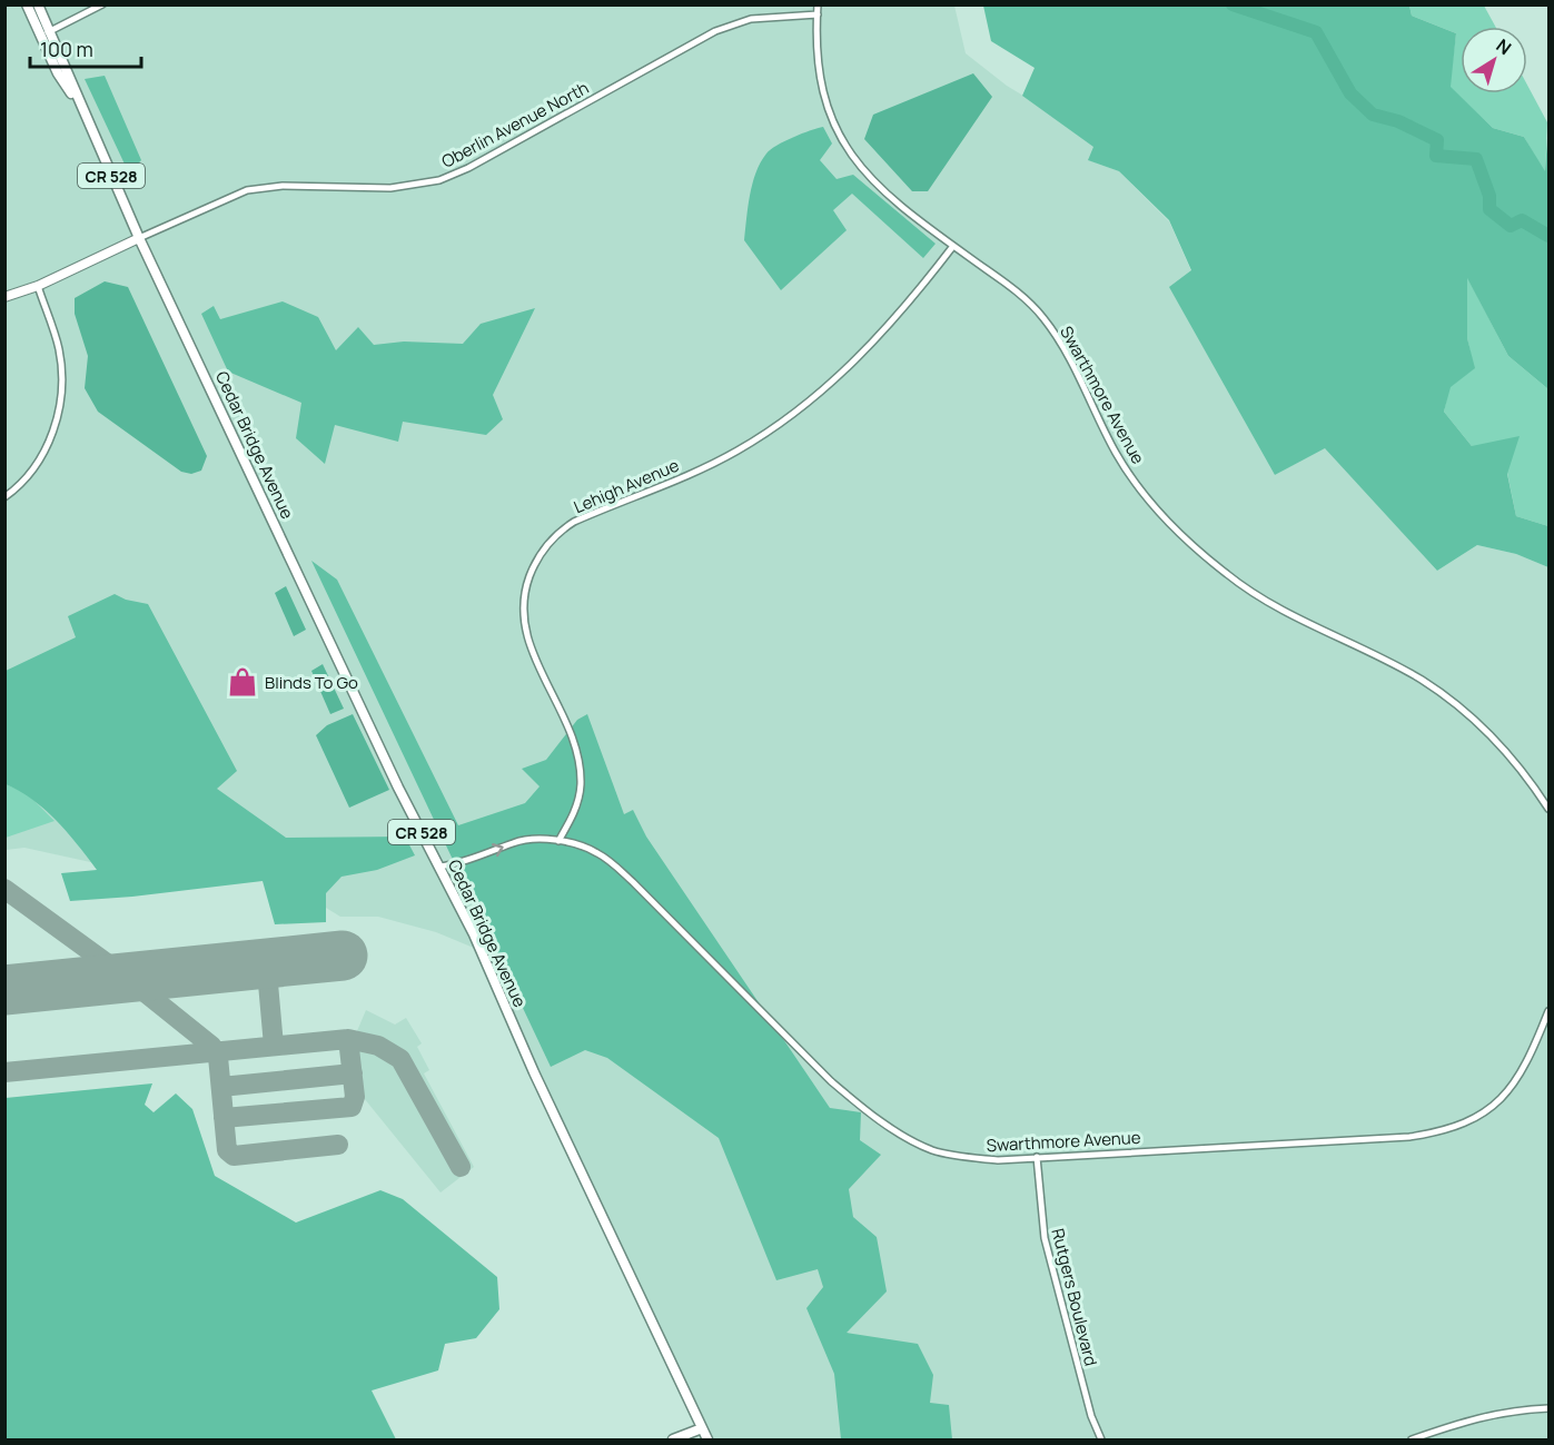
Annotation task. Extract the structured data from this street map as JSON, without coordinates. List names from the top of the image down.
{
  "streets": {
    "main road": ["CR 528", "Cedar Bridge Avenue"],
    "street": [
      "Oberlin Avenue North",
      "Swarthmore Avenue",
      "Lehigh Avenue",
      "Rutgers Boulevard"
    ]
  },
  "crossings": [
    ["Oberlin Avenue North", "Swarthmore Avenue"],
    ["Oberlin Avenue North", "Cedar Bridge Avenue"],
    ["Swarthmore Avenue", "Cedar Bridge Avenue"],
    ["Swarthmore Avenue", "Lehigh Avenue"],
    ["Swarthmore Avenue", "Rutgers Boulevard"]
  ],
  "places": {
    "shop": ["Blinds To Go"]
  },
  "scale_bar": "100 m",
  "north": "top right"
}
